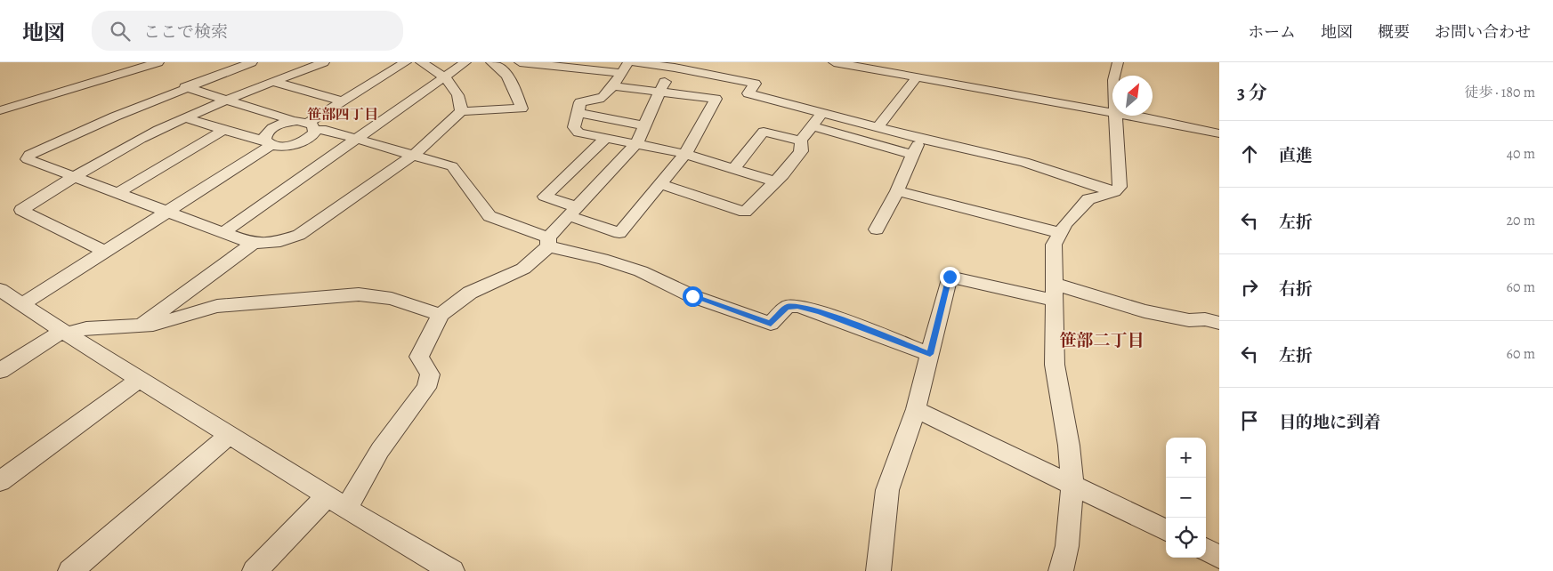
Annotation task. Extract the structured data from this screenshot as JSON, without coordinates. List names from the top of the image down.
{
  "districts": ["笹部四丁目", "笹部二丁目"],
  "north": "top right",
  "page": {
    "header": "地図",
    "search": "ここで検索",
    "nav": [
      "ホーム",
      "地図",
      "概要",
      "お問い合わせ"
    ],
    "heading": ["3 分", "徒歩 · 180 m"],
    "list": [
      ["直進", "40 m"],
      ["左折", "20 m"],
      ["右折", "60 m"],
      ["左折", "60 m"],
      "目的地に到着"
    ],
    "map_buttons": ["+", "−"]
  }
}
